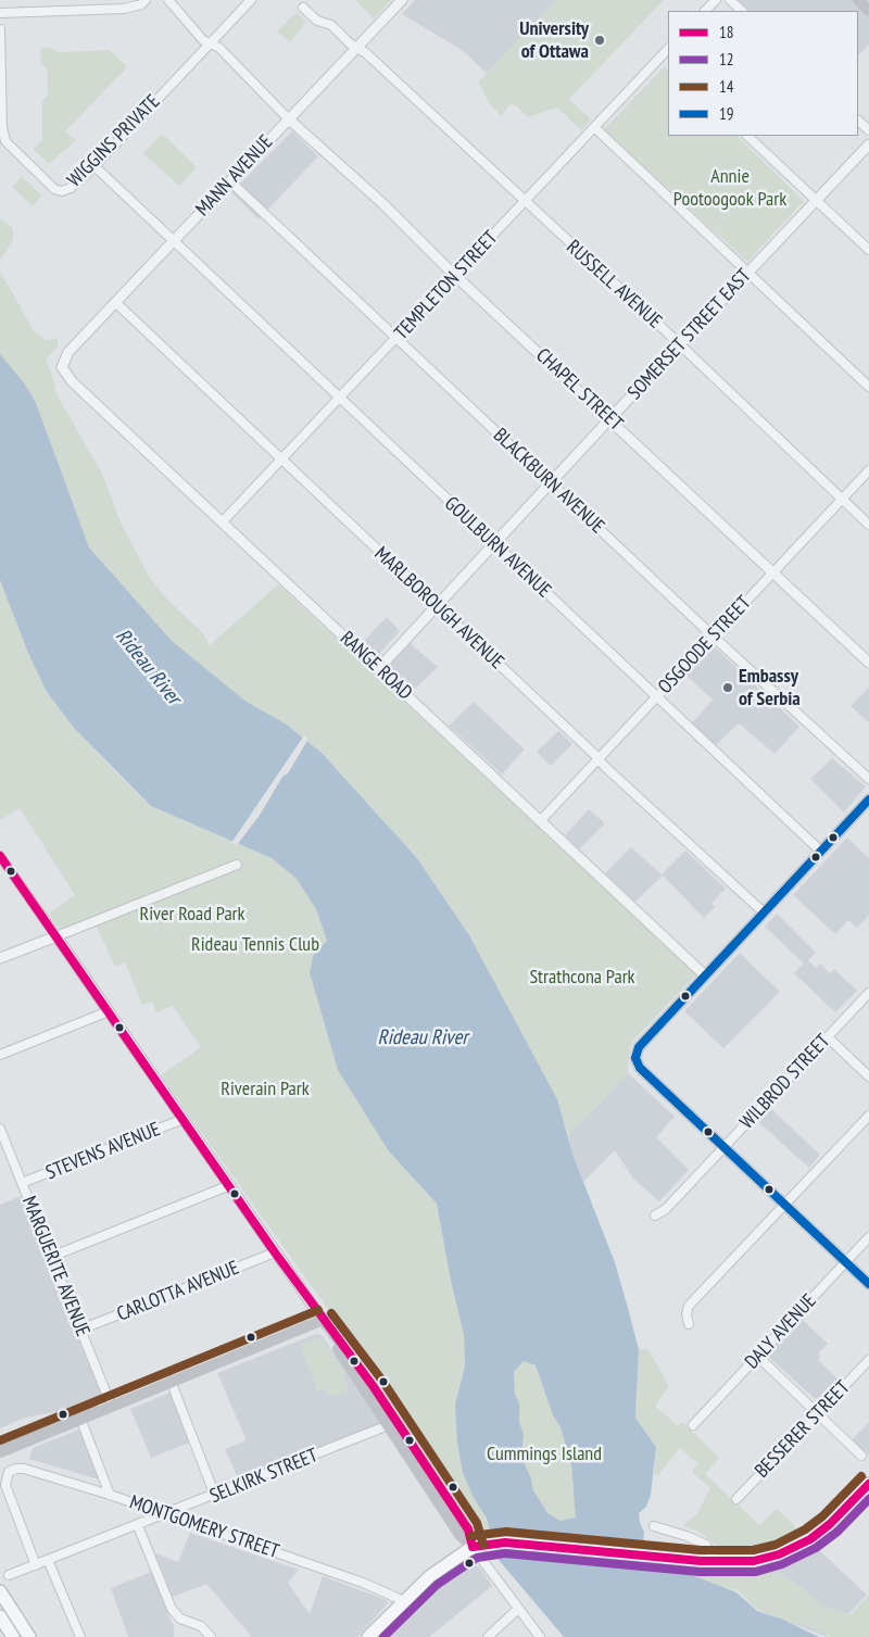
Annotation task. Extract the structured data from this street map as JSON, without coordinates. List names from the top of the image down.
{
  "streets": {
    "street": [
      "WIGGINS PRIVATE",
      "MANN AVENUE",
      "RUSSELL AVENUE",
      "TEMPLETON STREET",
      "SOMERSET STREET EAST",
      "CHAPEL STREET",
      "BLACKBURN AVENUE",
      "GOULBURN AVENUE",
      "MARLBOROUGH AVENUE",
      "OSGOODE STREET",
      "RANGE ROAD",
      "WILBROD STREET",
      "STEVENS AVENUE",
      "MARGUERITE AVENUE",
      "CARLOTTA AVENUE",
      "DALY AVENUE",
      "BESSERER STREET",
      "SELKIRK STREET",
      "MONTGOMERY STREET"
    ]
  },
  "crossings": [
    ["WIGGINS PRIVATE", "GOULBURN AVENUE"],
    ["MANN AVENUE", "RUSSELL AVENUE"],
    ["MANN AVENUE", "CHAPEL STREET"],
    ["MANN AVENUE", "BLACKBURN AVENUE"],
    ["MANN AVENUE", "GOULBURN AVENUE"],
    ["MANN AVENUE", "MARLBOROUGH AVENUE"],
    ["MANN AVENUE", "RANGE ROAD"],
    ["RUSSELL AVENUE", "TEMPLETON STREET"],
    ["RUSSELL AVENUE", "SOMERSET STREET EAST"],
    ["RUSSELL AVENUE", "OSGOODE STREET"],
    ["TEMPLETON STREET", "CHAPEL STREET"],
    ["TEMPLETON STREET", "BLACKBURN AVENUE"],
    ["TEMPLETON STREET", "GOULBURN AVENUE"],
    ["TEMPLETON STREET", "MARLBOROUGH AVENUE"],
    ["TEMPLETON STREET", "RANGE ROAD"],
    ["SOMERSET STREET EAST", "CHAPEL STREET"],
    ["SOMERSET STREET EAST", "BLACKBURN AVENUE"],
    ["SOMERSET STREET EAST", "GOULBURN AVENUE"],
    ["SOMERSET STREET EAST", "MARLBOROUGH AVENUE"],
    ["SOMERSET STREET EAST", "RANGE ROAD"],
    ["CHAPEL STREET", "OSGOODE STREET"],
    ["BLACKBURN AVENUE", "OSGOODE STREET"],
    ["GOULBURN AVENUE", "OSGOODE STREET"],
    ["MARLBOROUGH AVENUE", "OSGOODE STREET"],
    ["OSGOODE STREET", "RANGE ROAD"],
    ["STEVENS AVENUE", "MARGUERITE AVENUE"],
    ["MARGUERITE AVENUE", "CARLOTTA AVENUE"],
    ["SELKIRK STREET", "MONTGOMERY STREET"]
  ],
  "water": ["Rideau River"],
  "parks": [
    "Annie Pootoogook Park",
    "River Road Park",
    "Rideau Tennis Club",
    "Strathcona Park",
    "Riverain Park",
    "Cummings Island"
  ],
  "places": ["University of Ottawa", "Embassy of Serbia"],
  "lines": [
    "transit line 19",
    "transit line 18",
    "transit line 14",
    "transit line 12"
  ],
  "legend": [
    "18",
    "12",
    "14",
    "19"
  ]
}
